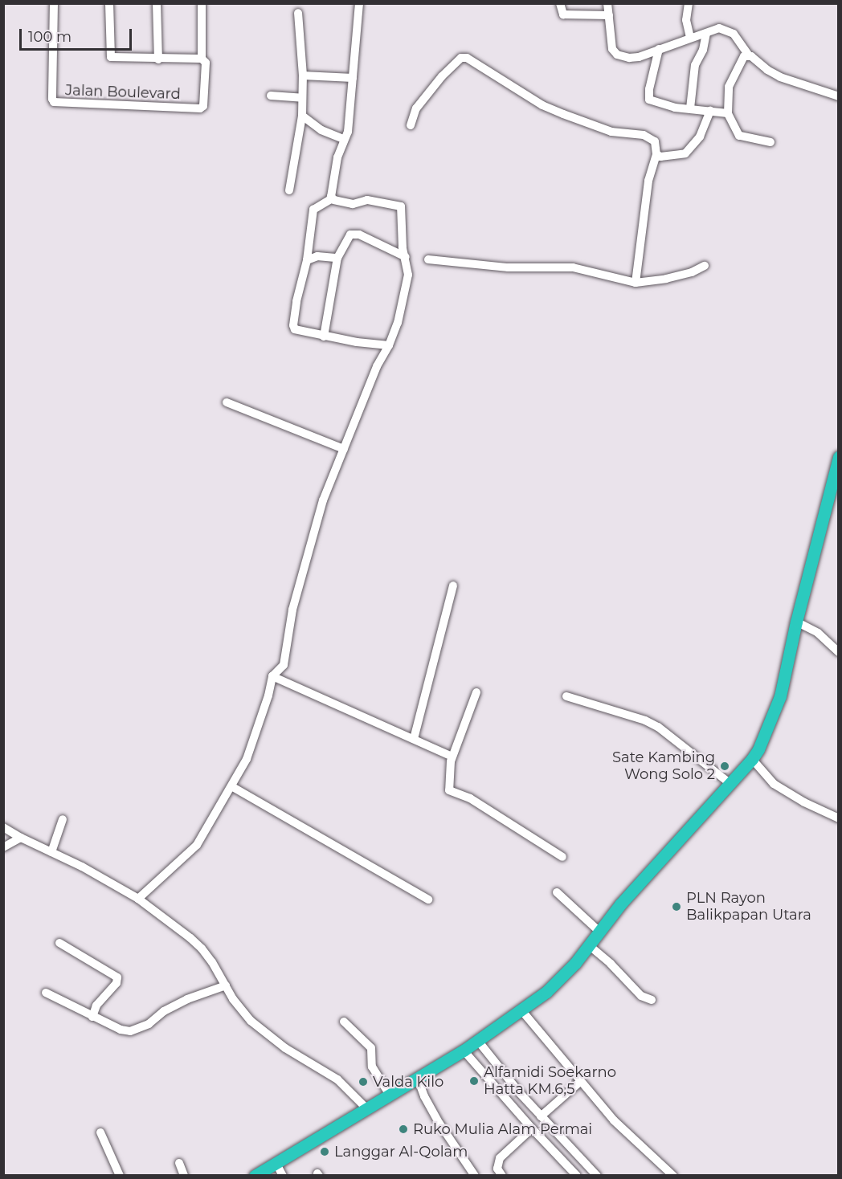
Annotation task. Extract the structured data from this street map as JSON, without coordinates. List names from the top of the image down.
{
  "streets": {
    "street": ["Jalan Boulevard"]
  },
  "places": [
    "Sate Kambing Wong Solo 2",
    "PLN Rayon Balikpapan Utara",
    "Alfamidi Soekarno Hatta KM.6,5",
    "Valda Kilo",
    "Ruko Mulia Alam Permai",
    "Langgar Al-Qolam"
  ],
  "scale_bar": "100 m"
}
